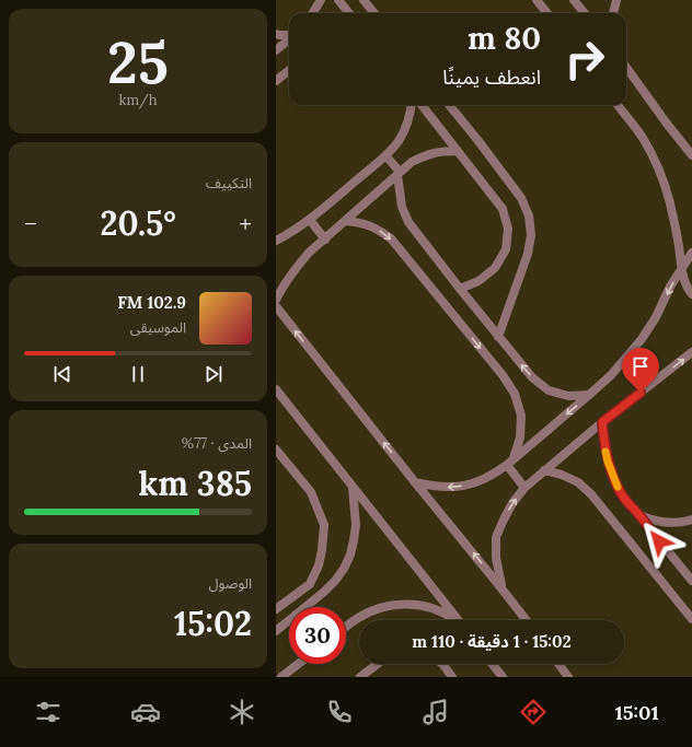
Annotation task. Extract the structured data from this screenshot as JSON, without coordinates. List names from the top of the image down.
{
  "page": {
    "tile": [
      ["25", "km/h"],
      "التكييف",
      ["المدى · 77%", "385 km"],
      ["الوصول", "15:02"]
    ],
    "turn": ["80 m", "انعطف يمينًا"],
    "heat": ["−", "20.5°", "+"],
    "song": ["102.9 FM", "الموسيقى"],
    "limit": "30",
    "trip": "15:02 · 1 دقيقة · 110 m",
    "tabs": "15:01"
  }
}
